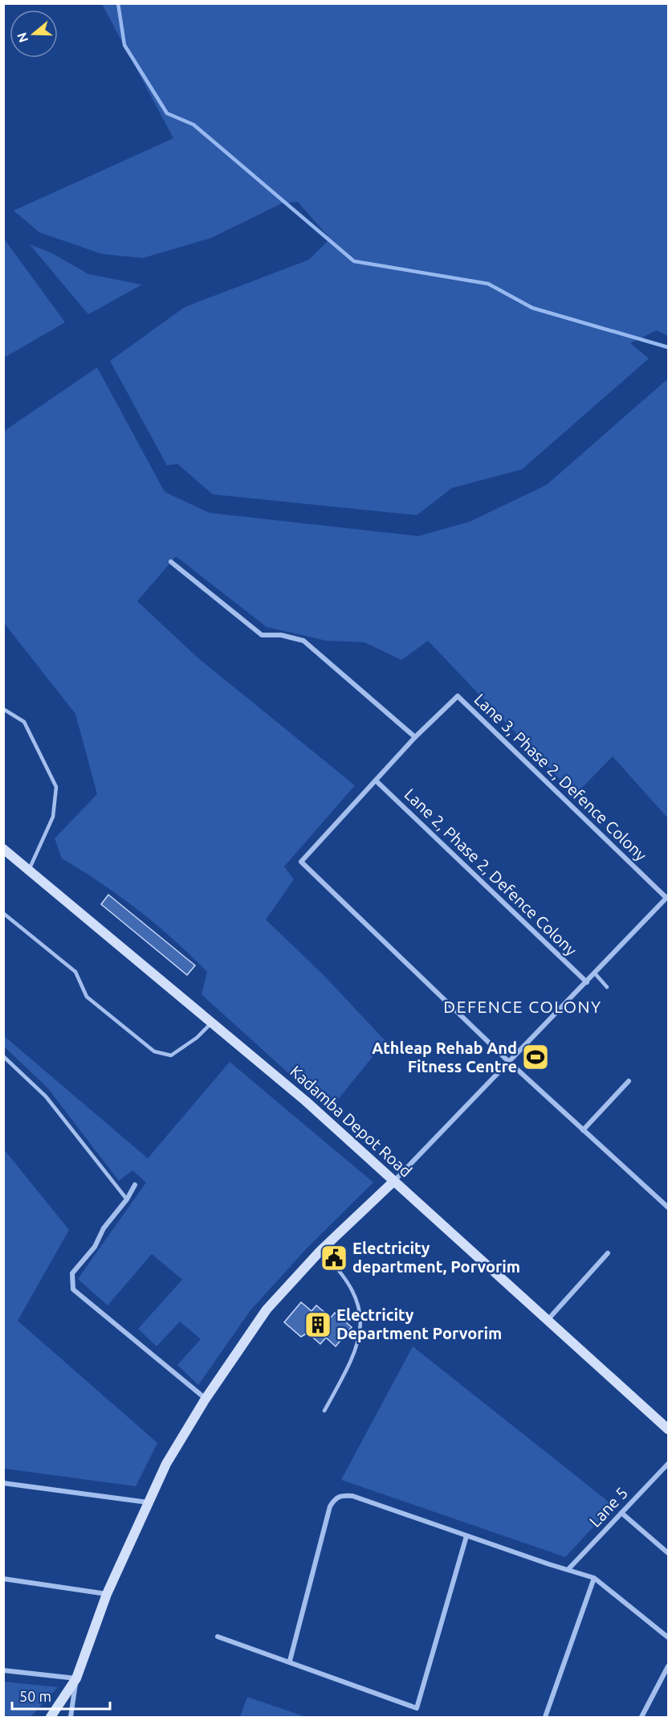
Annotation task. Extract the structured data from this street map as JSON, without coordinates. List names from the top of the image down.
{
  "streets": {
    "street": [
      "Lane 3, Phase 2, Defence Colony",
      "Lane 2, Phase 2, Defence Colony",
      "Kadamba Depot Road",
      "Lane 5"
    ]
  },
  "districts": ["DEFENCE COLONY"],
  "places": {
    "sports": ["Athleap Rehab And Fitness Centre"],
    "public building": ["Electricity department, Porvorim"],
    "building": ["Electricity Department Porvorim"]
  },
  "scale_bar": "50 m",
  "north": "left"
}
